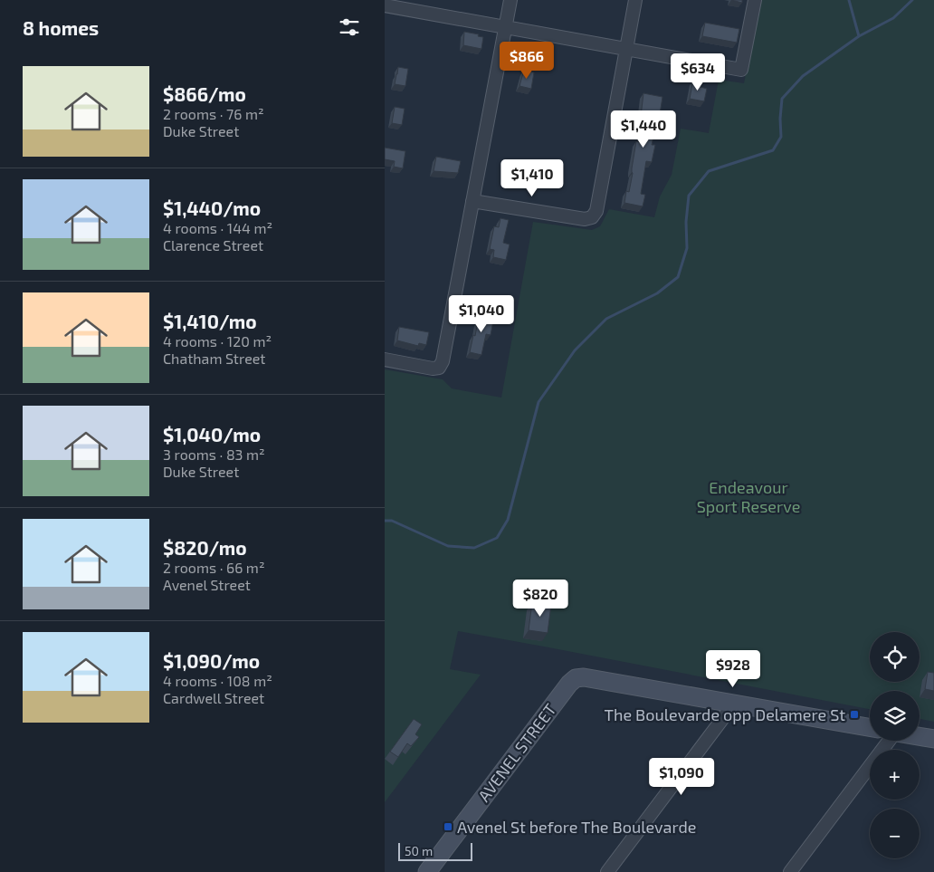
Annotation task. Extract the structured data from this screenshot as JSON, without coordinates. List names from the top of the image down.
{
  "streets": {
    "street": ["AVENEL STREET"]
  },
  "parks": ["Endeavour Sport Reserve"],
  "places": {
    "transit": ["The Boulevarde opp Delamere St", "Avenel St before The Boulevarde"]
  },
  "scale_bar": "50 m",
  "page": {
    "heading": "8 homes",
    "price": [
      "$866",
      "$634",
      "$1,440",
      "$1,410",
      "$1,040",
      "$820",
      "$928",
      "$1,090"
    ],
    "list": [
      {
        "name": "$866/mo",
        "note": "2 rooms · 76 m² · Duke Street"
      },
      {
        "name": "$1,440/mo",
        "note": "4 rooms · 144 m² · Clarence Street"
      },
      {
        "name": "$1,410/mo",
        "note": "4 rooms · 120 m² · Chatham Street"
      },
      {
        "name": "$1,040/mo",
        "note": "3 rooms · 83 m² · Duke Street"
      },
      {
        "name": "$820/mo",
        "note": "2 rooms · 66 m² · Avenel Street"
      },
      {
        "name": "$1,090/mo",
        "note": "4 rooms · 108 m² · Cardwell Street"
      }
    ],
    "map_buttons": ["+", "−"],
    "scale": "50 m"
  }
}
